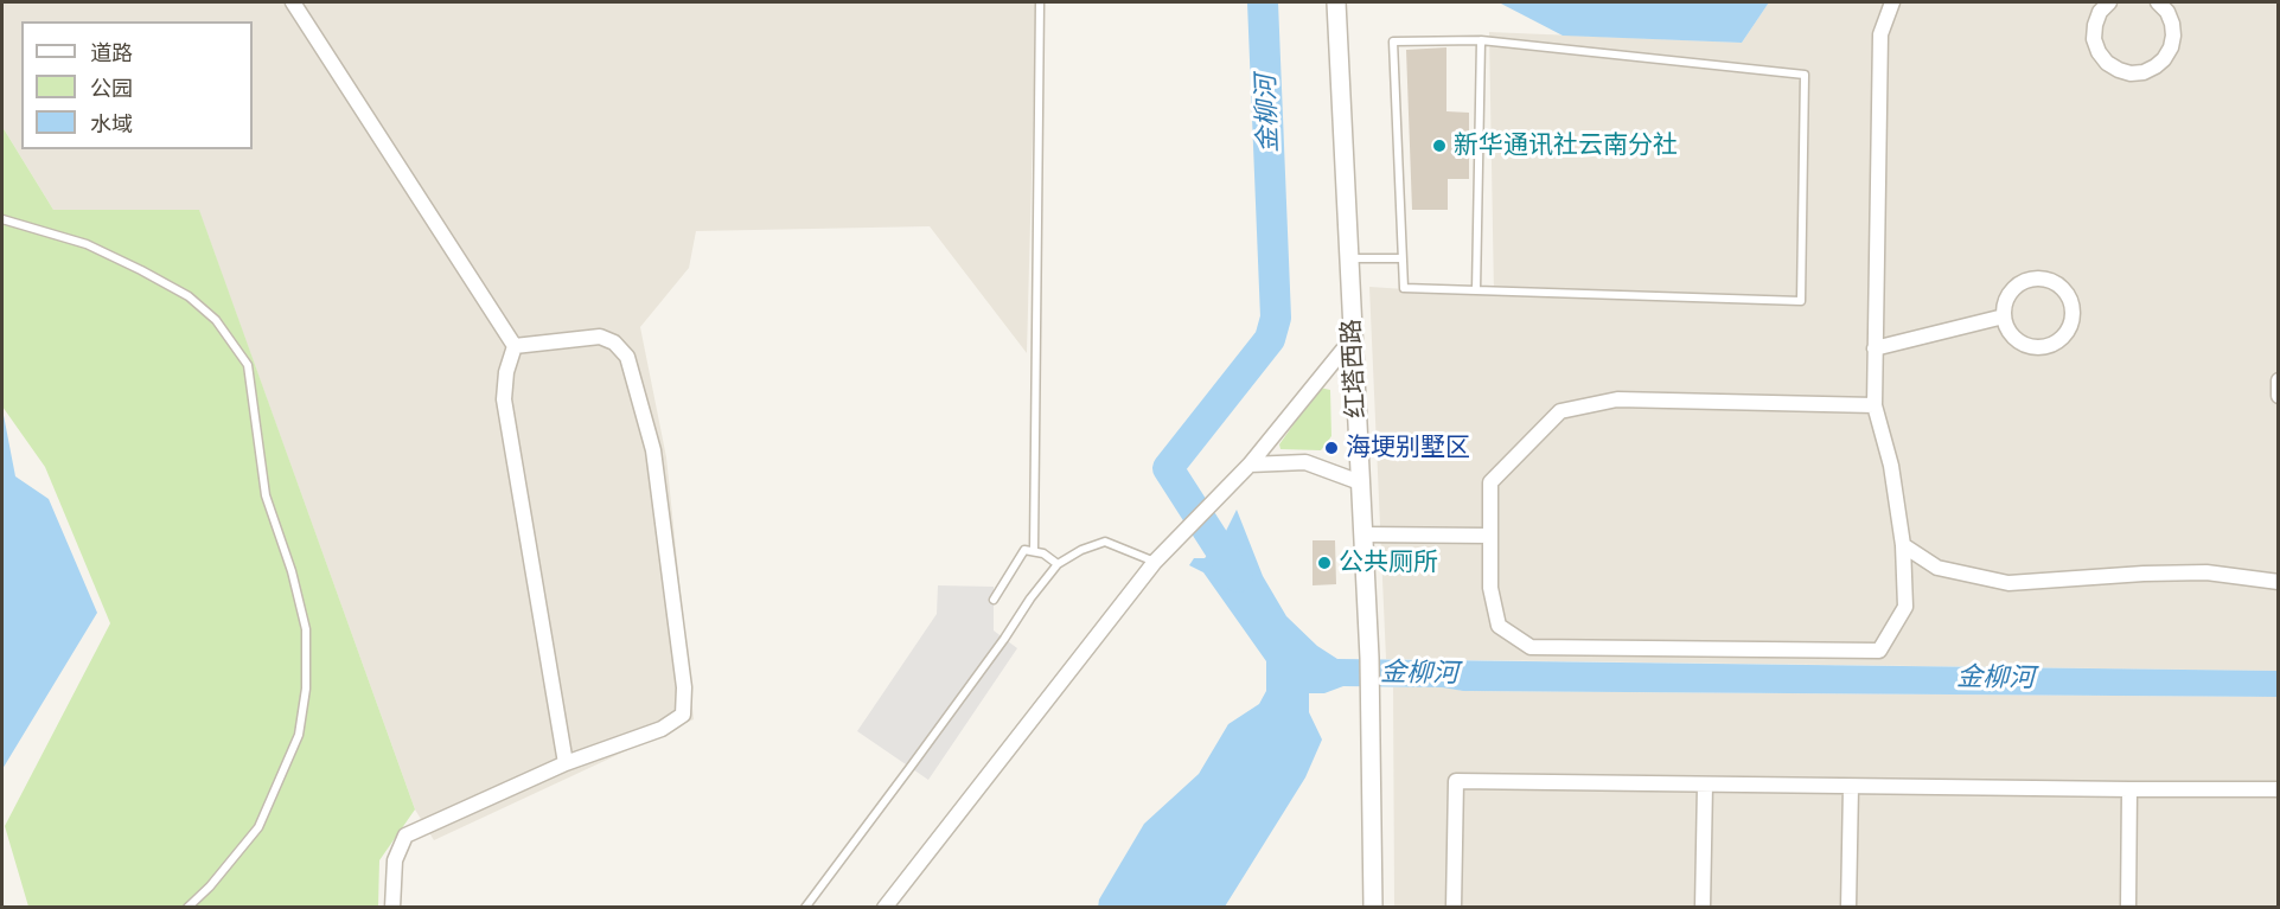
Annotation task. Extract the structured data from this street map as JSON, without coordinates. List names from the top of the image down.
{
  "streets": {
    "street": ["红塔西路"]
  },
  "water": ["金柳河"],
  "places": ["新华通讯社云南分社", "海埂别墅区", "公共厕所"],
  "legend": ["道路", "公园", "水域"]
}
